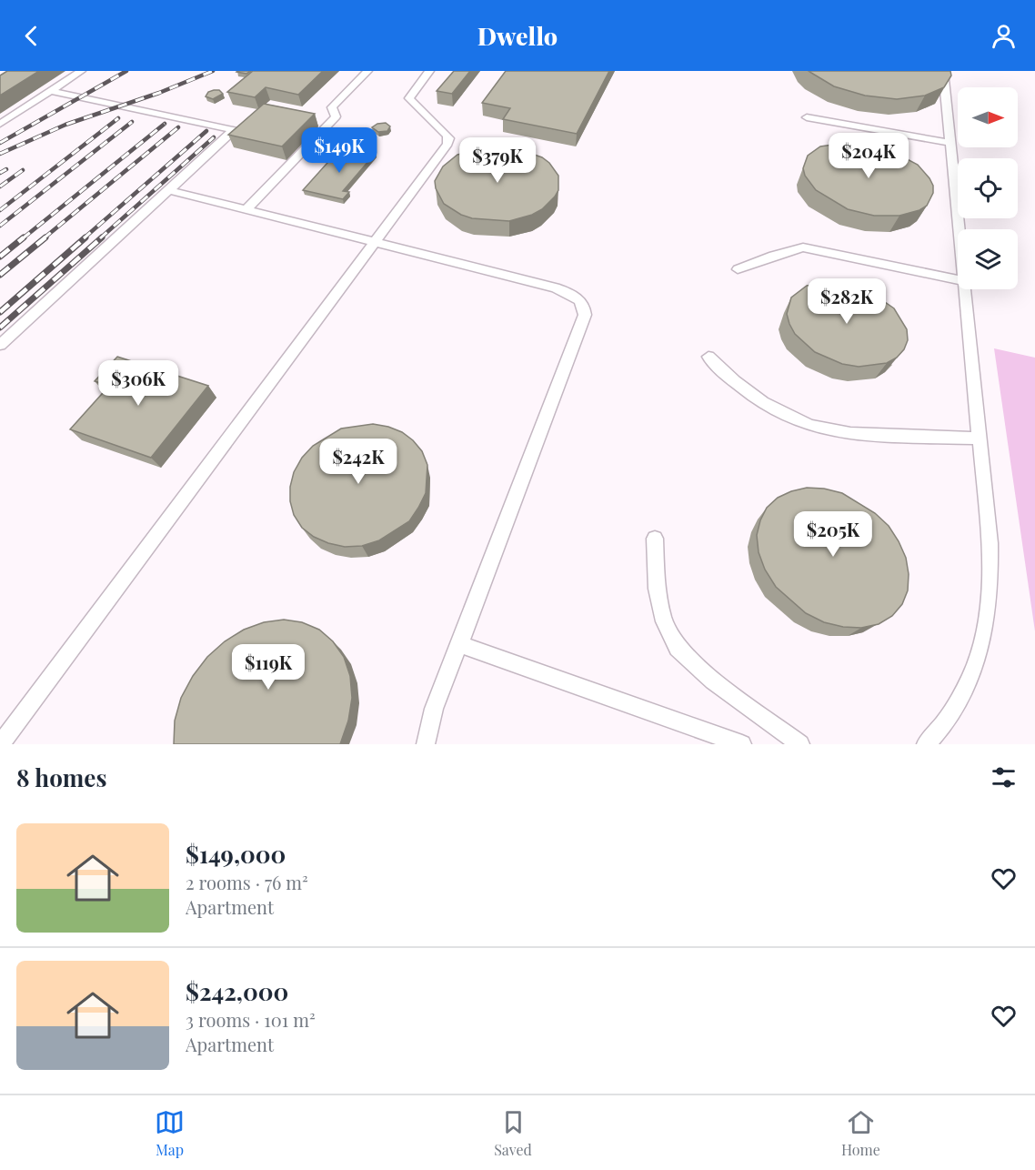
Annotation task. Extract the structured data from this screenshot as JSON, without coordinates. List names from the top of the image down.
{
  "north": "right",
  "page": {
    "header": "Dwello",
    "price": [
      "$149K",
      "$204K",
      "$379K",
      "$282K",
      "$306K",
      "$242K",
      "$205K",
      "$119K"
    ],
    "heading": "8 homes",
    "list": [
      {
        "name": "$149,000",
        "note": "2 rooms · 76 m² · Apartment"
      },
      {
        "name": "$242,000",
        "note": "3 rooms · 101 m² · Apartment"
      }
    ],
    "tabs": ["Map", "Saved", "Home"]
  }
}
